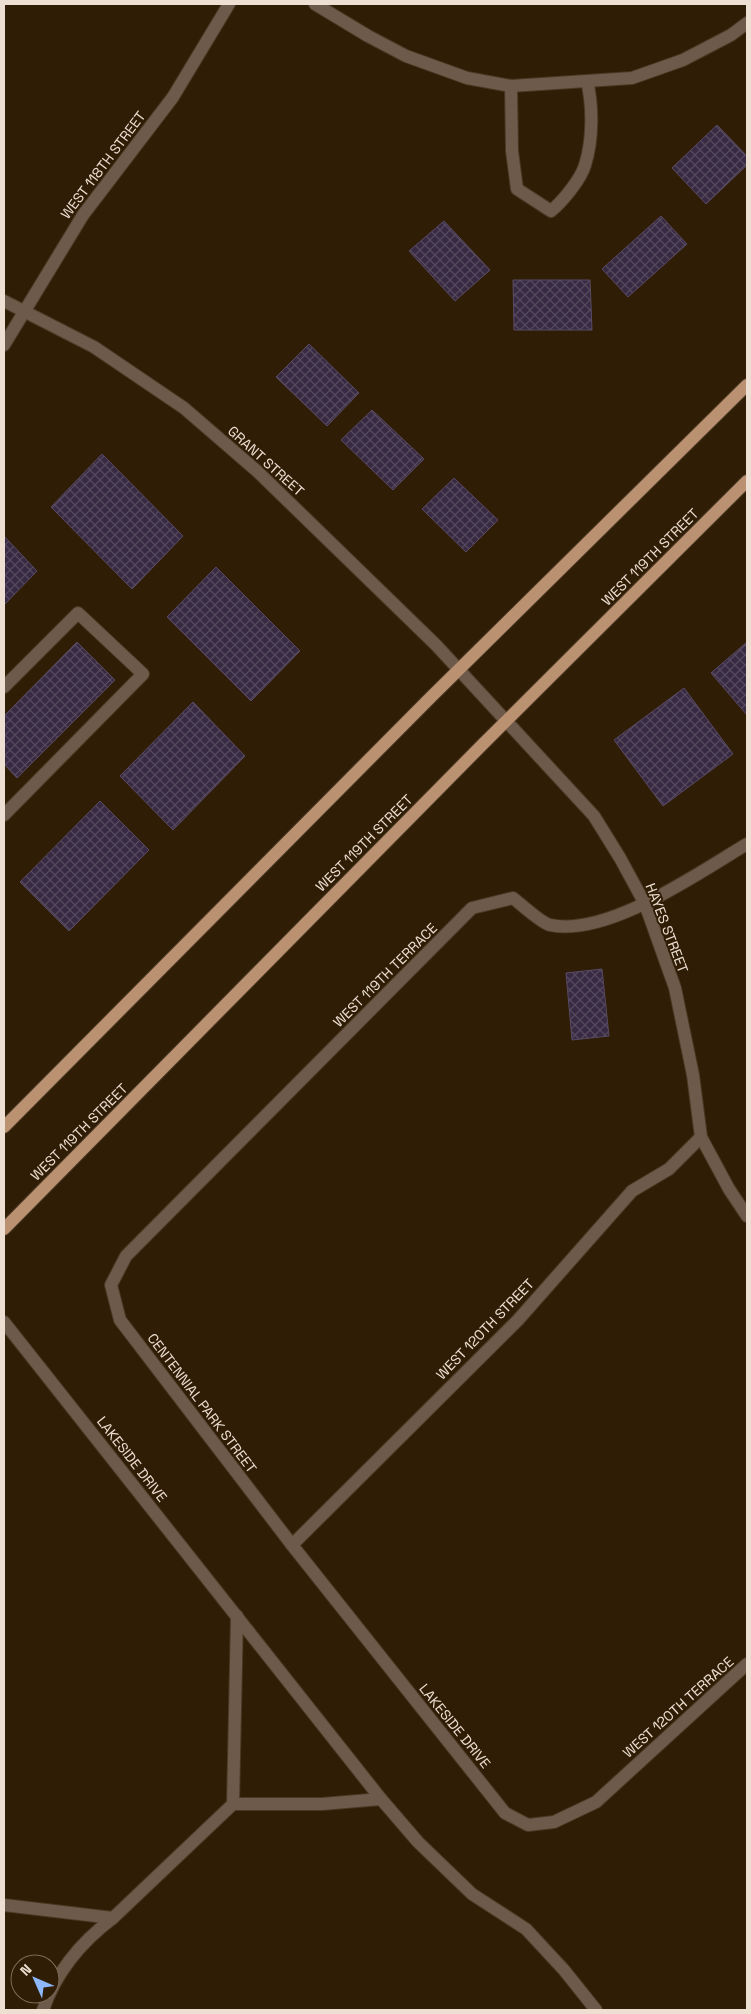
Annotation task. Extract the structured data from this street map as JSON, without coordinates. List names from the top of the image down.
{
  "streets": {
    "main road": ["WEST 119TH STREET"],
    "street": [
      "WEST 118TH STREET",
      "GRANT STREET",
      "HAYES STREET",
      "WEST 119TH TERRACE",
      "WEST 120TH STREET",
      "CENTENNIAL PARK STREET",
      "LAKESIDE DRIVE",
      "WEST 120TH TERRACE"
    ]
  },
  "crossings": [
    ["WEST 118TH STREET", "GRANT STREET"],
    ["GRANT STREET", "HAYES STREET"],
    ["WEST 119TH STREET", "HAYES STREET"],
    ["HAYES STREET", "WEST 119TH TERRACE"],
    ["HAYES STREET", "WEST 120TH STREET"],
    ["WEST 119TH TERRACE", "CENTENNIAL PARK STREET"],
    ["WEST 120TH STREET", "CENTENNIAL PARK STREET"],
    ["WEST 120TH STREET", "LAKESIDE DRIVE"],
    ["CENTENNIAL PARK STREET", "LAKESIDE DRIVE"],
    ["LAKESIDE DRIVE", "WEST 120TH TERRACE"]
  ],
  "north": "top left"
}
